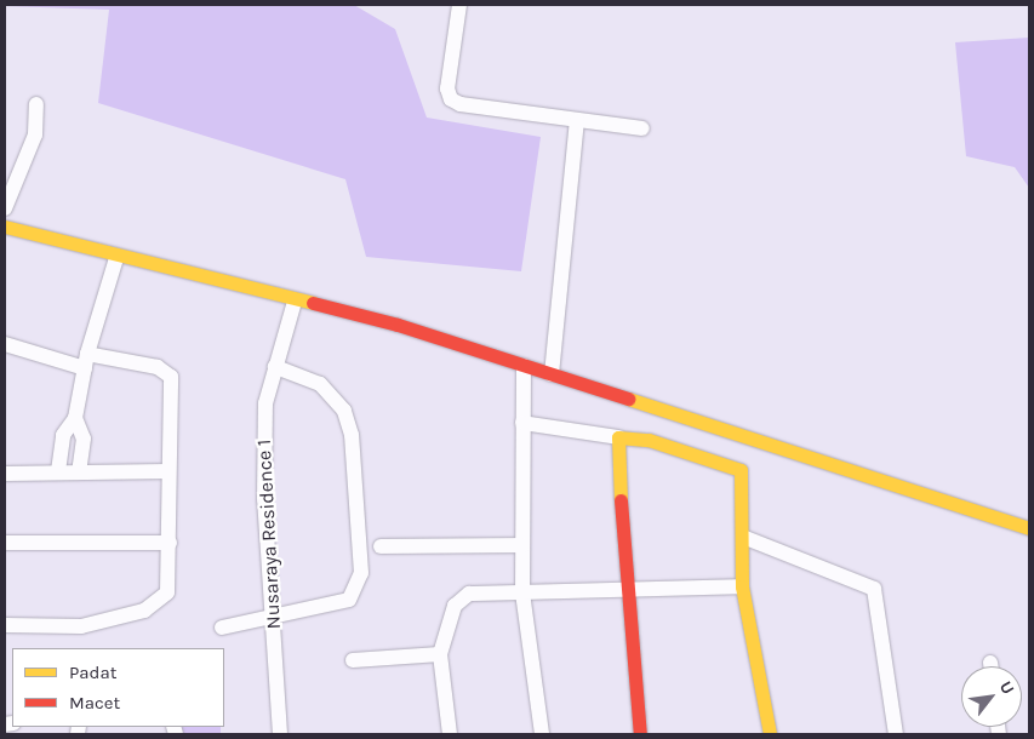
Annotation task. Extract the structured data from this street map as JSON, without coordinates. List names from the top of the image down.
{
  "streets": {
    "street": ["Nusaraya Residence 1"]
  },
  "legend": ["Padat", "Macet"],
  "north": "top right"
}
